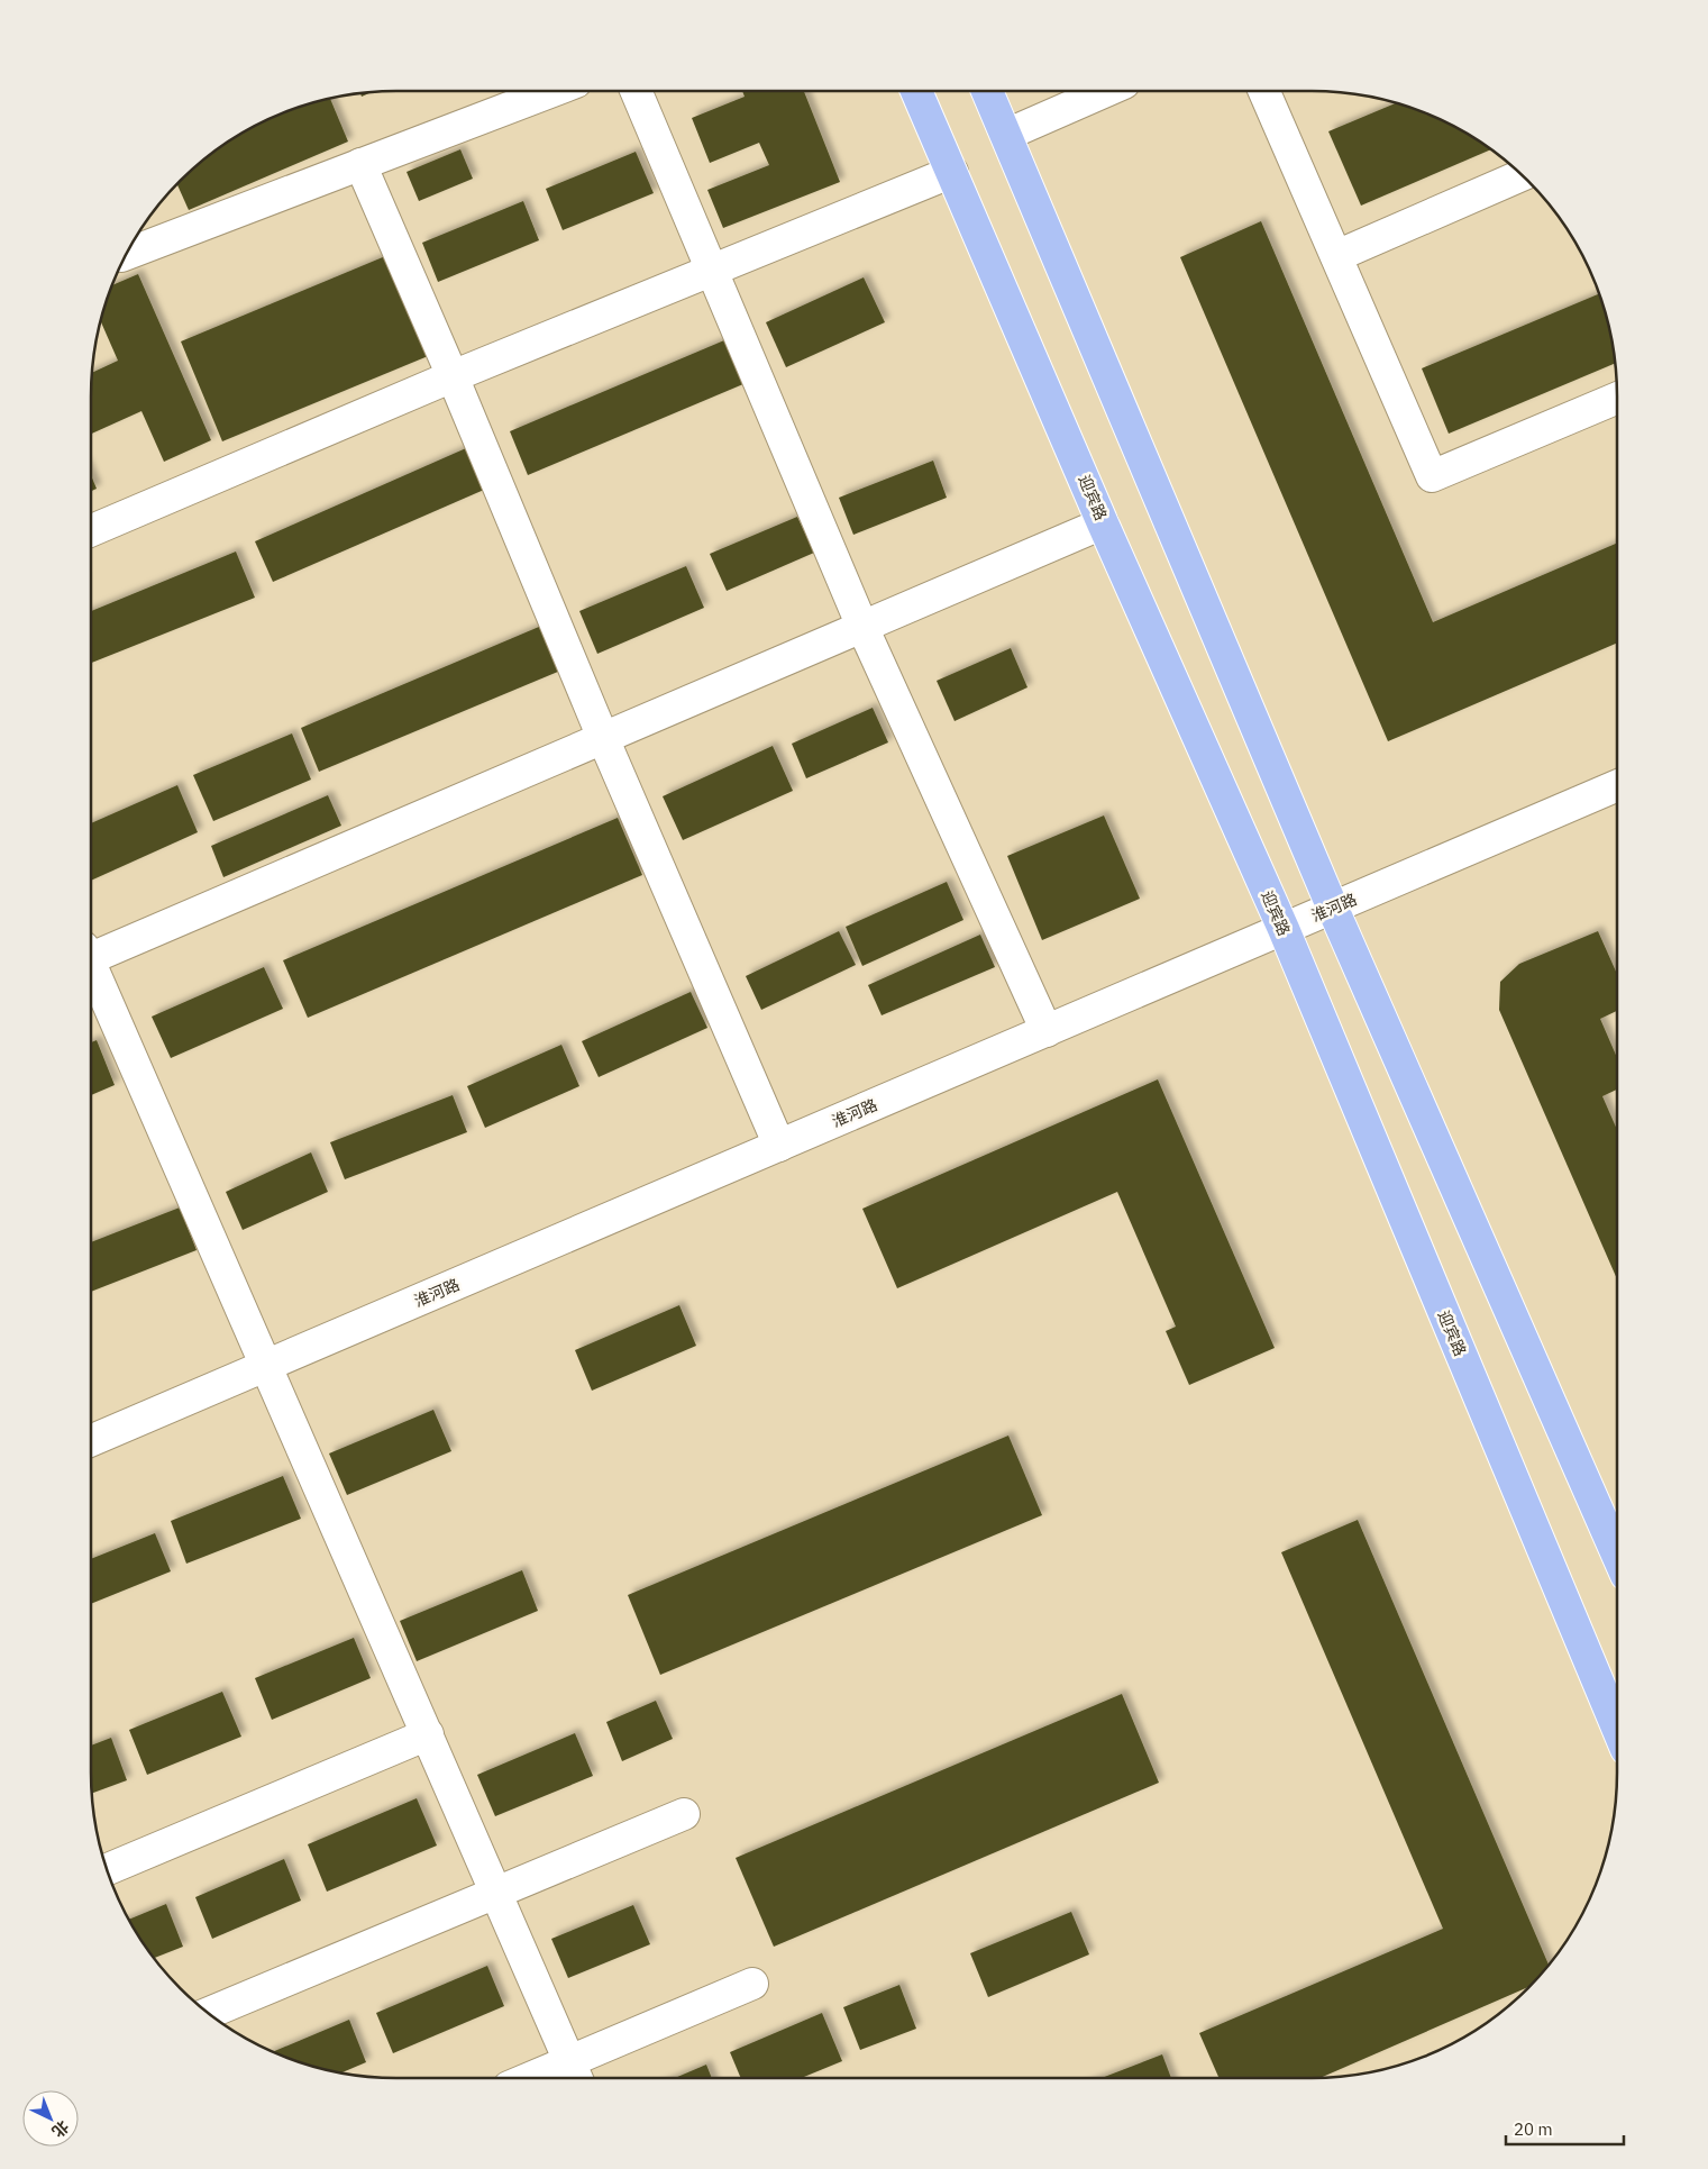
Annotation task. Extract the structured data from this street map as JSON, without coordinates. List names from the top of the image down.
{
  "streets": {
    "main road": ["迎宾路"],
    "street": ["淮河路"]
  },
  "crossings": [
    ["迎宾路", "淮河路"]
  ],
  "scale_bar": "20 m",
  "north": "bottom right"
}
